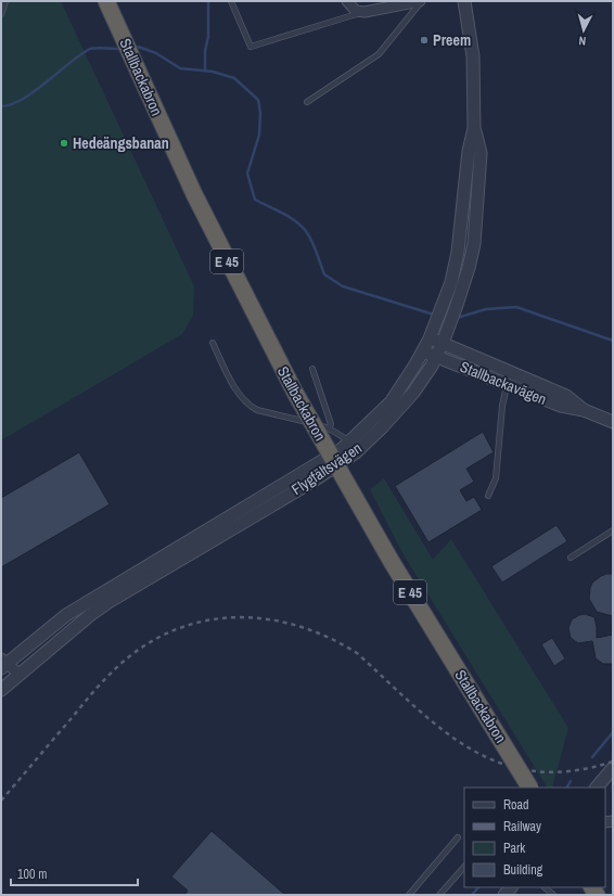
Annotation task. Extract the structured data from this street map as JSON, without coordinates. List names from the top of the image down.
{
  "streets": {
    "highway": ["Stallbackabron", "E 45"],
    "street": ["Stallbackavägen", "Flygfältsvägen"]
  },
  "crossings": [
    ["Stallbackavägen", "Flygfältsvägen"]
  ],
  "places": ["Preem", "Hedeängsbanan"],
  "legend": [
    "Road",
    "Railway",
    "Park",
    "Building"
  ],
  "scale_bar": "100 m",
  "north": "bottom"
}
